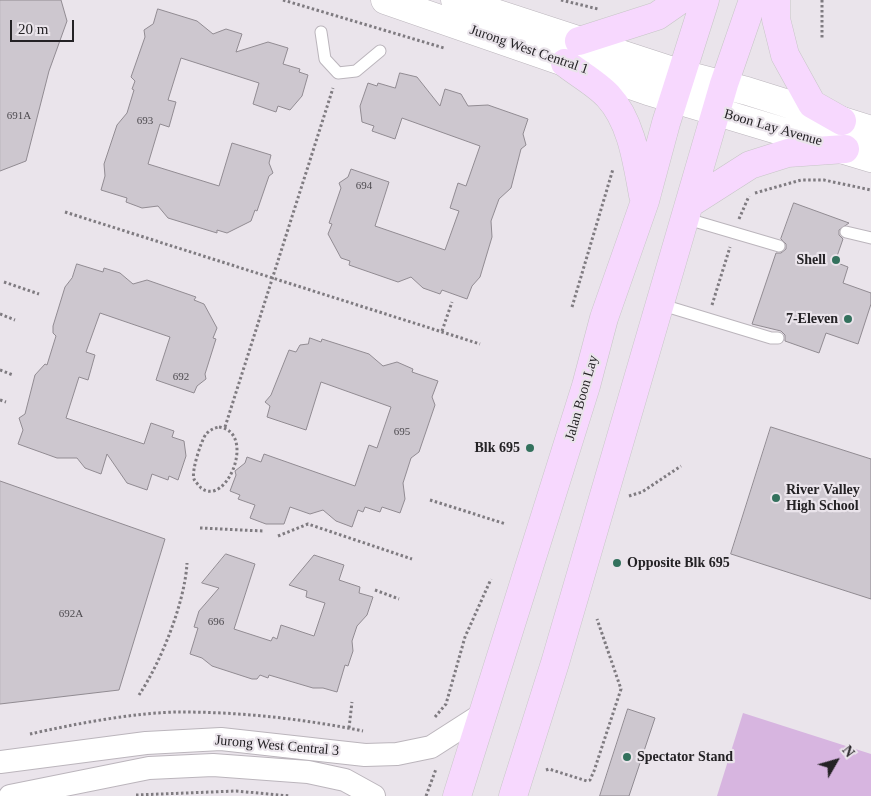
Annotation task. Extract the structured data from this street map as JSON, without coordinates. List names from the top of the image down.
{
  "streets": {
    "main road": ["Jalan Boon Lay"],
    "street": ["Jurong West Central 1", "Boon Lay Avenue", "Jurong West Central 3"]
  },
  "crossings": [
    ["Jurong West Central 1", "Boon Lay Avenue"],
    ["Jurong West Central 1", "Jalan Boon Lay"],
    ["Boon Lay Avenue", "Jalan Boon Lay"],
    ["Jalan Boon Lay", "Jurong West Central 3"]
  ],
  "places": [
    "Shell",
    "7-Eleven",
    "Blk 695",
    "River Valley High School",
    "Opposite Blk 695",
    "Spectator Stand"
  ],
  "house_numbers": [
    "691A",
    "693",
    "694",
    "692",
    "695",
    "692A",
    "696"
  ],
  "scale_bar": "20 m",
  "north": "top right"
}
